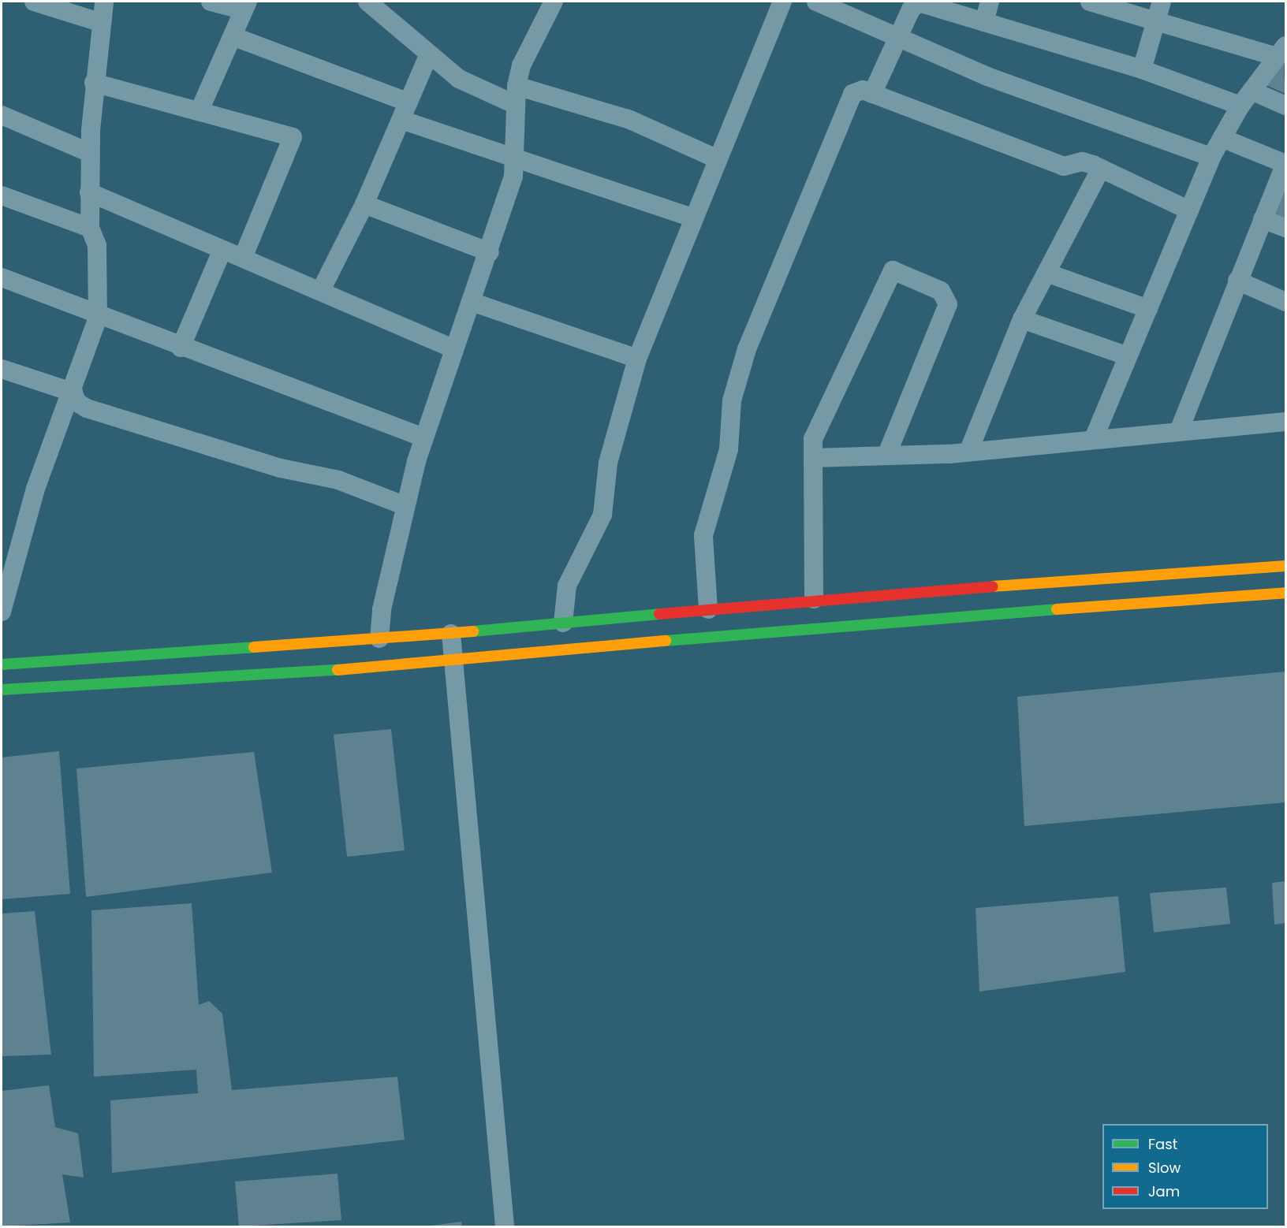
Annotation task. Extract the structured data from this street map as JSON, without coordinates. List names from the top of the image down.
{
  "legend": ["Fast", "Slow", "Jam"]
}
